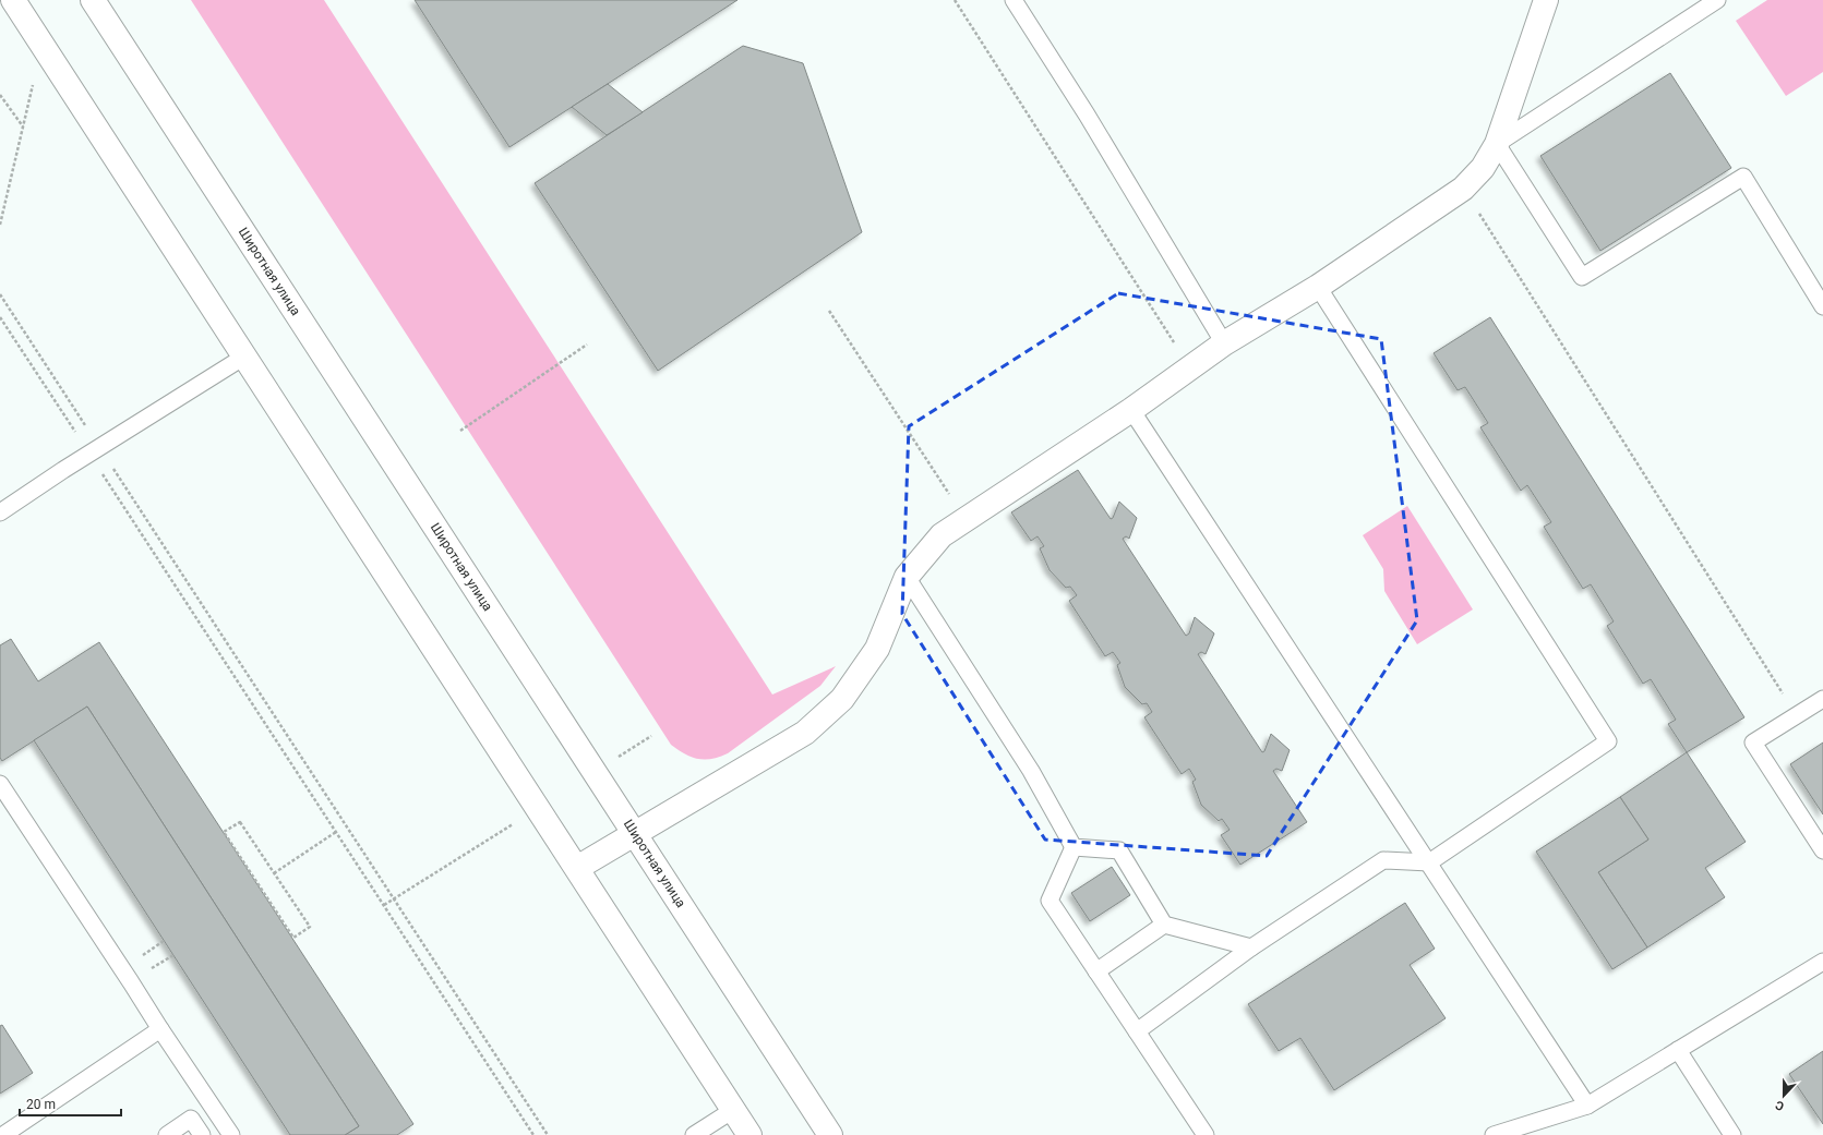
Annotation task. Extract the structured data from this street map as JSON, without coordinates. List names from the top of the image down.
{
  "streets": {
    "main road": ["Широтная улица"]
  },
  "scale_bar": "20 m",
  "north": "bottom"
}
